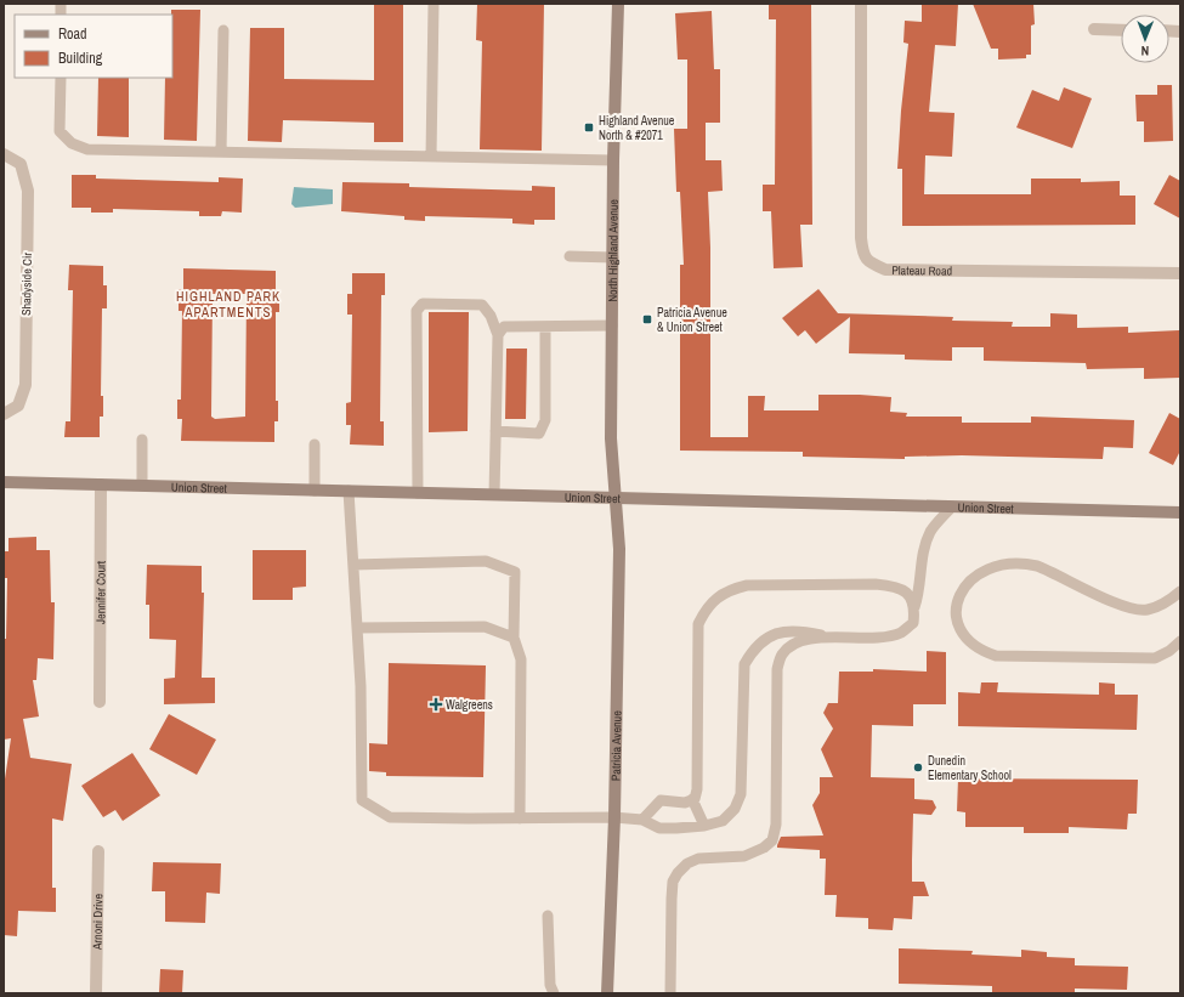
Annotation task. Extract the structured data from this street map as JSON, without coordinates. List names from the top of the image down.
{
  "streets": {
    "street": [
      "North Highland Avenue",
      "Plateau Road",
      "Shadyside Cir",
      "Union Street",
      "Jennifer Court",
      "Patricia Avenue",
      "Arnoni Drive"
    ]
  },
  "crossings": [
    ["North Highland Avenue", "Union Street"],
    ["North Highland Avenue", "Patricia Avenue"],
    ["Union Street", "Jennifer Court"],
    ["Union Street", "Patricia Avenue"]
  ],
  "districts": ["HIGHLAND PARK APARTMENTS"],
  "places": {
    "transit": ["Highland Avenue North & #2071", "Patricia Avenue & Union Street"],
    "health": ["Walgreens"],
    "other": ["Dunedin Elementary School"]
  },
  "legend": ["Road", "Building"],
  "north": "bottom"
}
